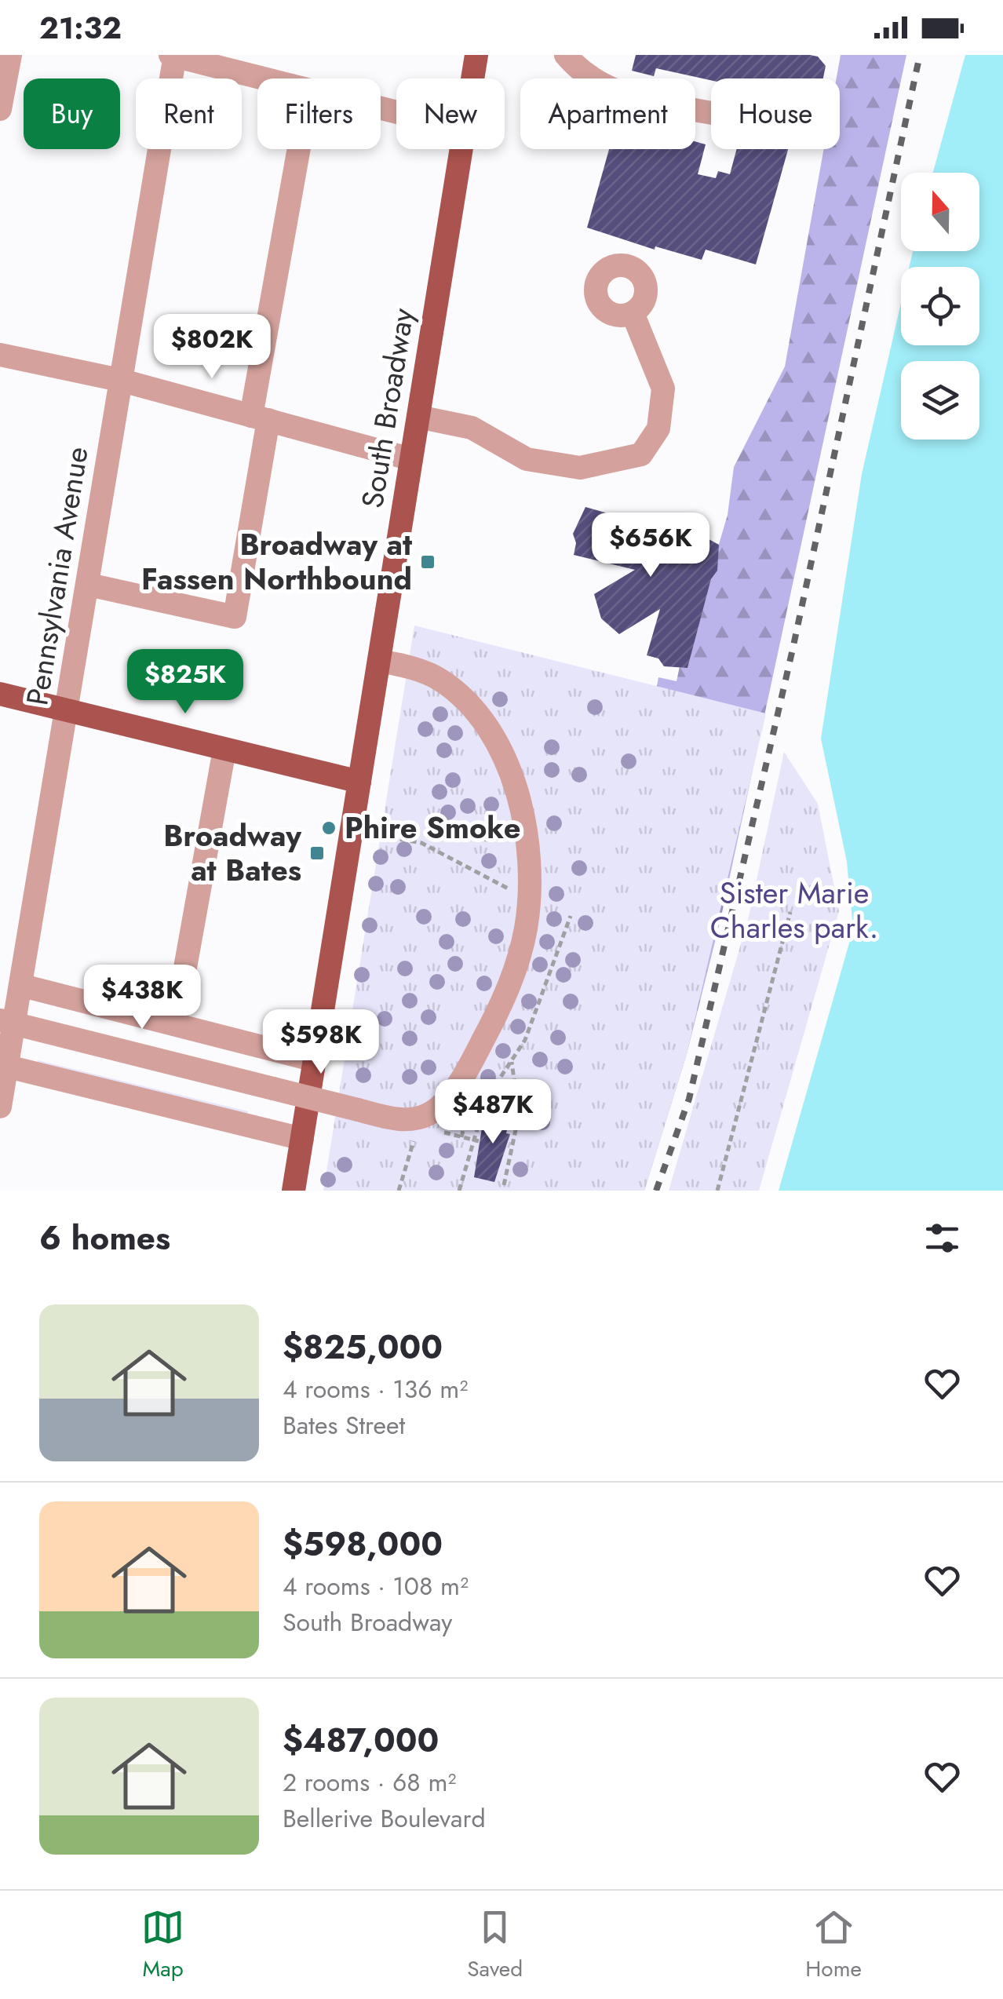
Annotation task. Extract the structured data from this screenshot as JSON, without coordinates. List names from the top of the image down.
{
  "streets": {
    "main road": ["South Broadway"],
    "street": ["Pennsylvania Avenue"]
  },
  "parks": ["Sister Marie Charles park."],
  "places": {
    "transit": ["Broadway at Fassen Northbound", "Broadway at Bates"],
    "other": ["Phire Smoke"]
  },
  "north": "top",
  "page": {
    "status": "21:32",
    "chip": [
      "Buy",
      "Rent",
      "Filters",
      "New",
      "Apartment",
      "House"
    ],
    "price": [
      "$802K",
      "$656K",
      "$825K",
      "$438K",
      "$598K",
      "$487K"
    ],
    "heading": "6 homes",
    "list": [
      {
        "name": "$825,000",
        "note": "4 rooms · 136 m² · Bates Street"
      },
      {
        "name": "$598,000",
        "note": "4 rooms · 108 m² · South Broadway"
      },
      {
        "name": "$487,000",
        "note": "2 rooms · 68 m² · Bellerive Boulevard"
      }
    ],
    "tabs": ["Map", "Saved", "Home"]
  }
}
